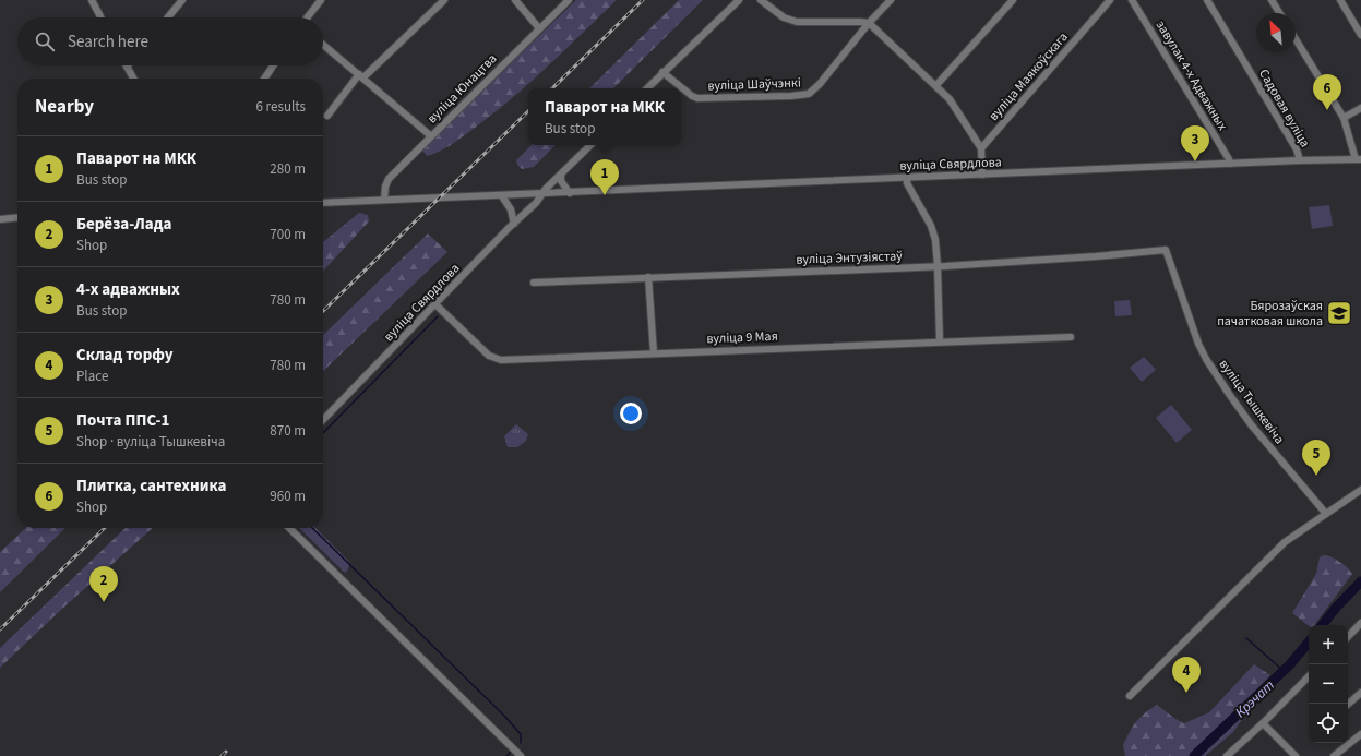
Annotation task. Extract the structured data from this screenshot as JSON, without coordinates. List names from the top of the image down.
{
  "streets": {
    "street": [
      "завулак 4-х Адважных",
      "вуліца Маякоўскага",
      "вуліца Шаўчэнкі",
      "вуліца Юнацтва",
      "Садовая вуліца",
      "вуліца Свярдлова",
      "вуліца Энтузіястаў",
      "вуліца 9 Мая",
      "вуліца Тышкевіча"
    ]
  },
  "crossings": [
    ["завулак 4-х Адважных", "вуліца Свярдлова"],
    ["вуліца Юнацтва", "вуліца Свярдлова"],
    ["Садовая вуліца", "вуліца Свярдлова"],
    ["вуліца Свярдлова", "вуліца 9 Мая"],
    ["вуліца Энтузіястаў", "вуліца Тышкевіча"]
  ],
  "water": ["Крэчат"],
  "places": {
    "school or university": ["Бярозаўская пачатковая школа"]
  },
  "north": "top left",
  "page": {
    "search": "Search here",
    "pins": [
      "6",
      "3",
      "1",
      "5",
      "2",
      "4"
    ],
    "heading": ["Nearby", "6 results"],
    "popup": ["Паварот на МКК", "Bus stop"],
    "list": [
      {
        "mark": "1",
        "name": "Паварот на МКК",
        "note": "Bus stop",
        "value": "280 m"
      },
      {
        "mark": "2",
        "name": "Берёза-Лада",
        "note": "Shop",
        "value": "700 m"
      },
      {
        "mark": "3",
        "name": "4-х адважных",
        "note": "Bus stop",
        "value": "780 m"
      },
      {
        "mark": "4",
        "name": "Склад торфу",
        "note": "Place",
        "value": "780 m"
      },
      {
        "mark": "5",
        "name": "Почта ППС-1",
        "note": "Shop · вуліца Тышкевіча",
        "value": "870 m"
      },
      {
        "mark": "6",
        "name": "Плитка, сантехника",
        "note": "Shop",
        "value": "960 m"
      }
    ],
    "map_buttons": ["+", "−"]
  }
}
